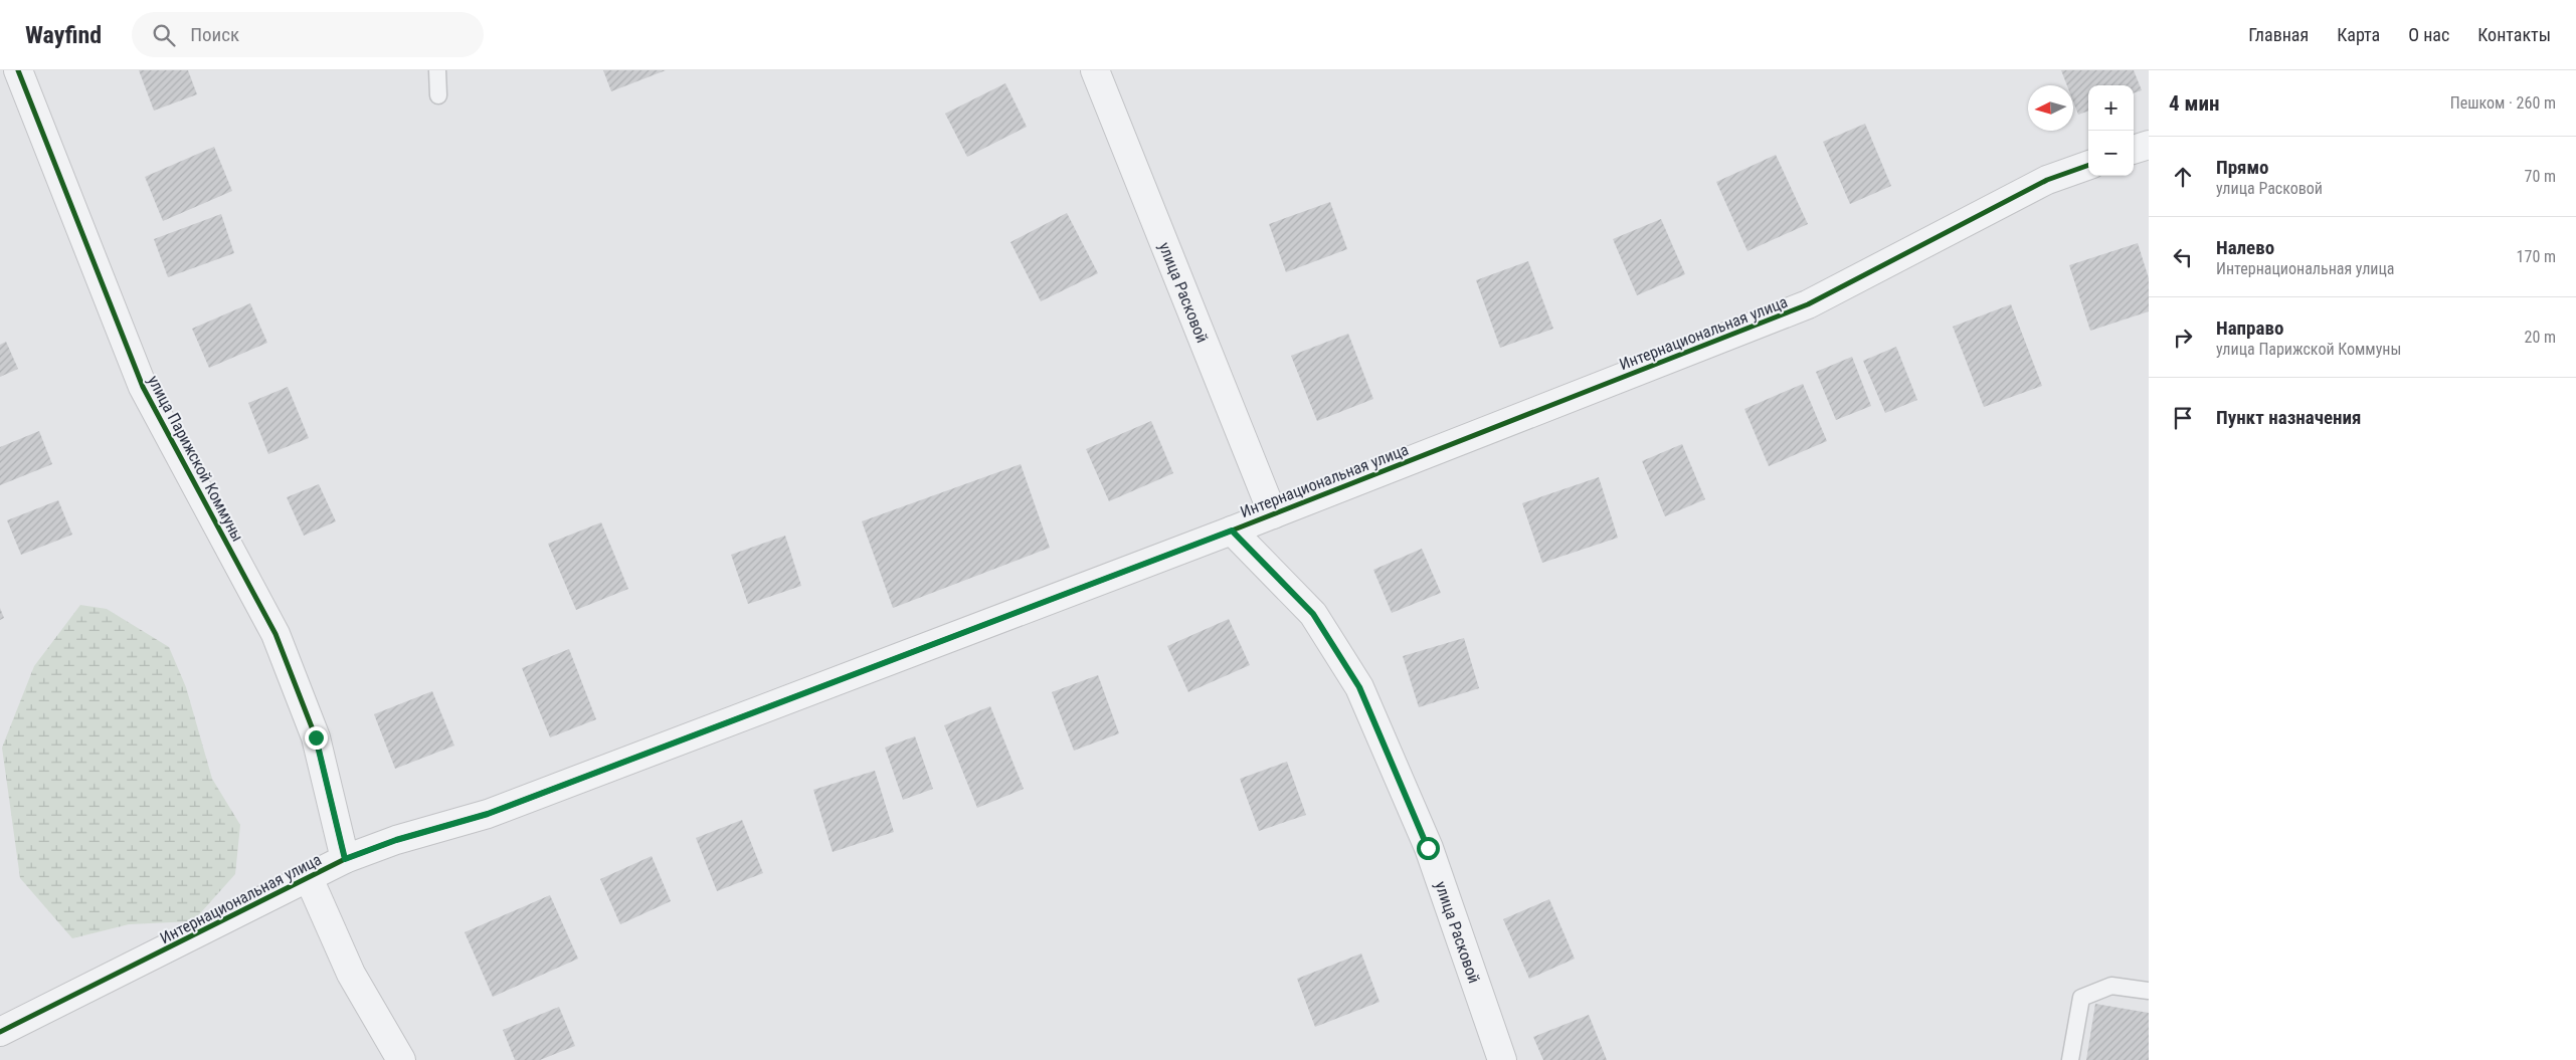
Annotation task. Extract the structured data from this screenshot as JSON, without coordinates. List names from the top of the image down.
{
  "streets": {
    "street": ["улица Расковой", "Интернациональная улица", "улица Парижской Коммуны"]
  },
  "crossings": [
    ["улица Расковой", "Интернациональная улица"],
    ["Интернациональная улица", "улица Парижской Коммуны"]
  ],
  "north": "left",
  "page": {
    "header": "Wayfind",
    "search": "Поиск",
    "nav": [
      "Главная",
      "Карта",
      "О нас",
      "Контакты"
    ],
    "heading": ["4 мин", "Пешком · 260 m"],
    "map_buttons": ["+", "−"],
    "list": [
      ["Прямо", "улица Расковой", "70 m"],
      ["Налево", "Интернациональная улица", "170 m"],
      ["Направо", "улица Парижской Коммуны", "20 m"],
      "Пункт назначения"
    ]
  }
}
